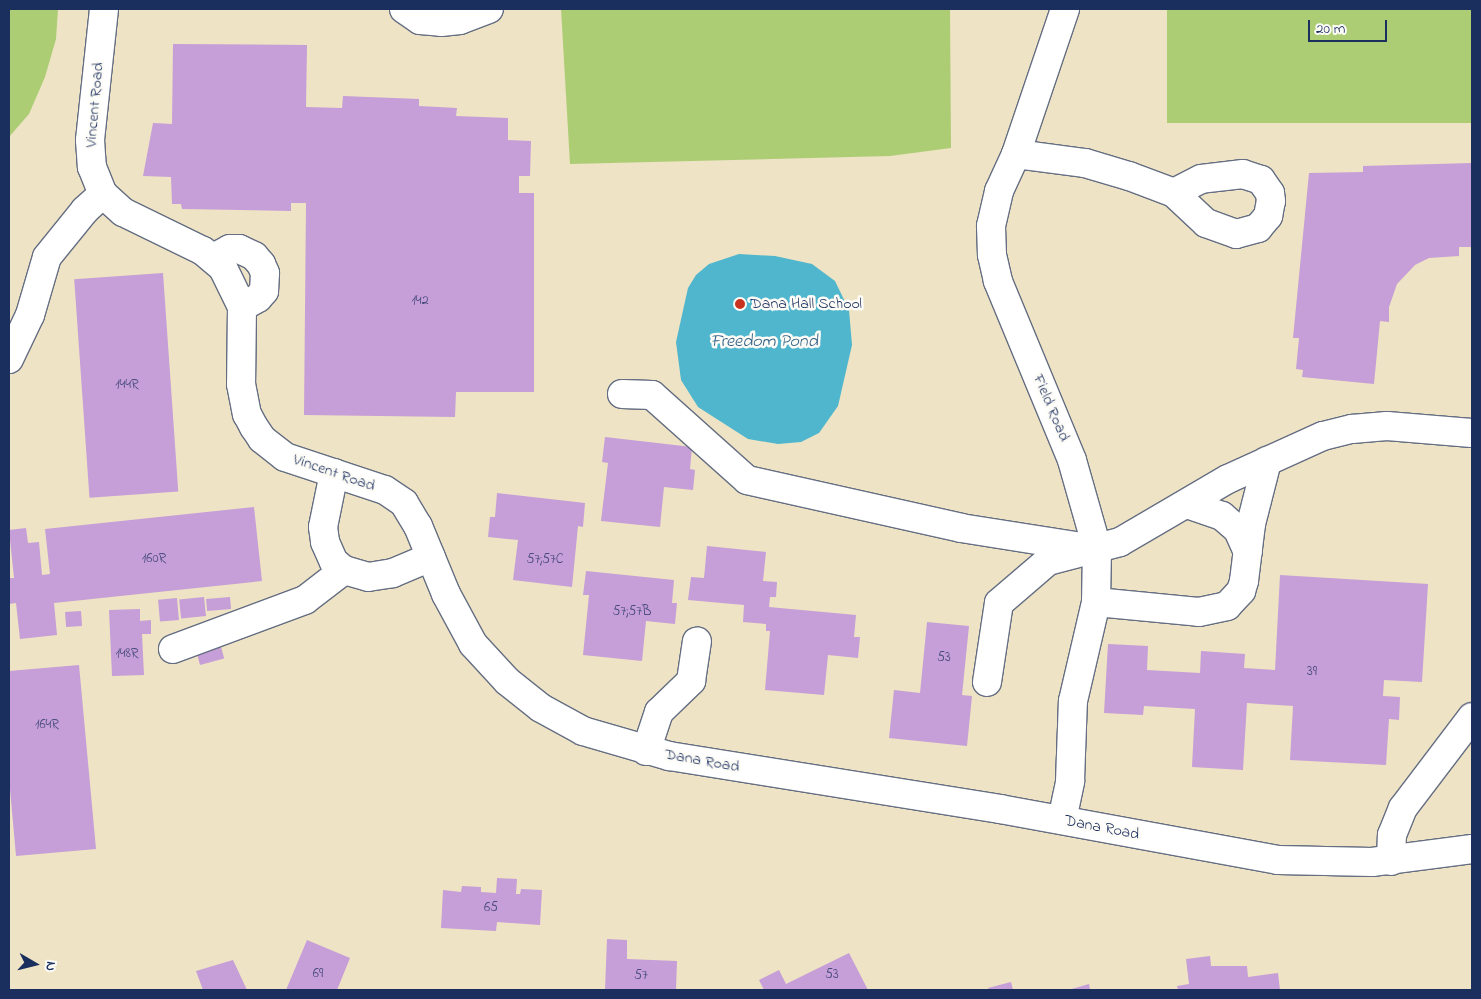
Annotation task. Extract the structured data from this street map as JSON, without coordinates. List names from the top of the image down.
{
  "streets": {
    "lane": ["Vincent Road", "Field Road", "Dana Road"]
  },
  "crossings": [
    ["Vincent Road", "Dana Road"],
    ["Field Road", "Dana Road"]
  ],
  "water": ["Freedom Pond"],
  "places": ["Dana Hall School"],
  "house_numbers": [
    "142",
    "144R",
    "160R",
    "57;57C",
    "57;57B",
    "148R",
    "53",
    "39",
    "164R",
    "65",
    "69",
    "53",
    "57"
  ],
  "scale_bar": "20 m",
  "north": "right"
}
